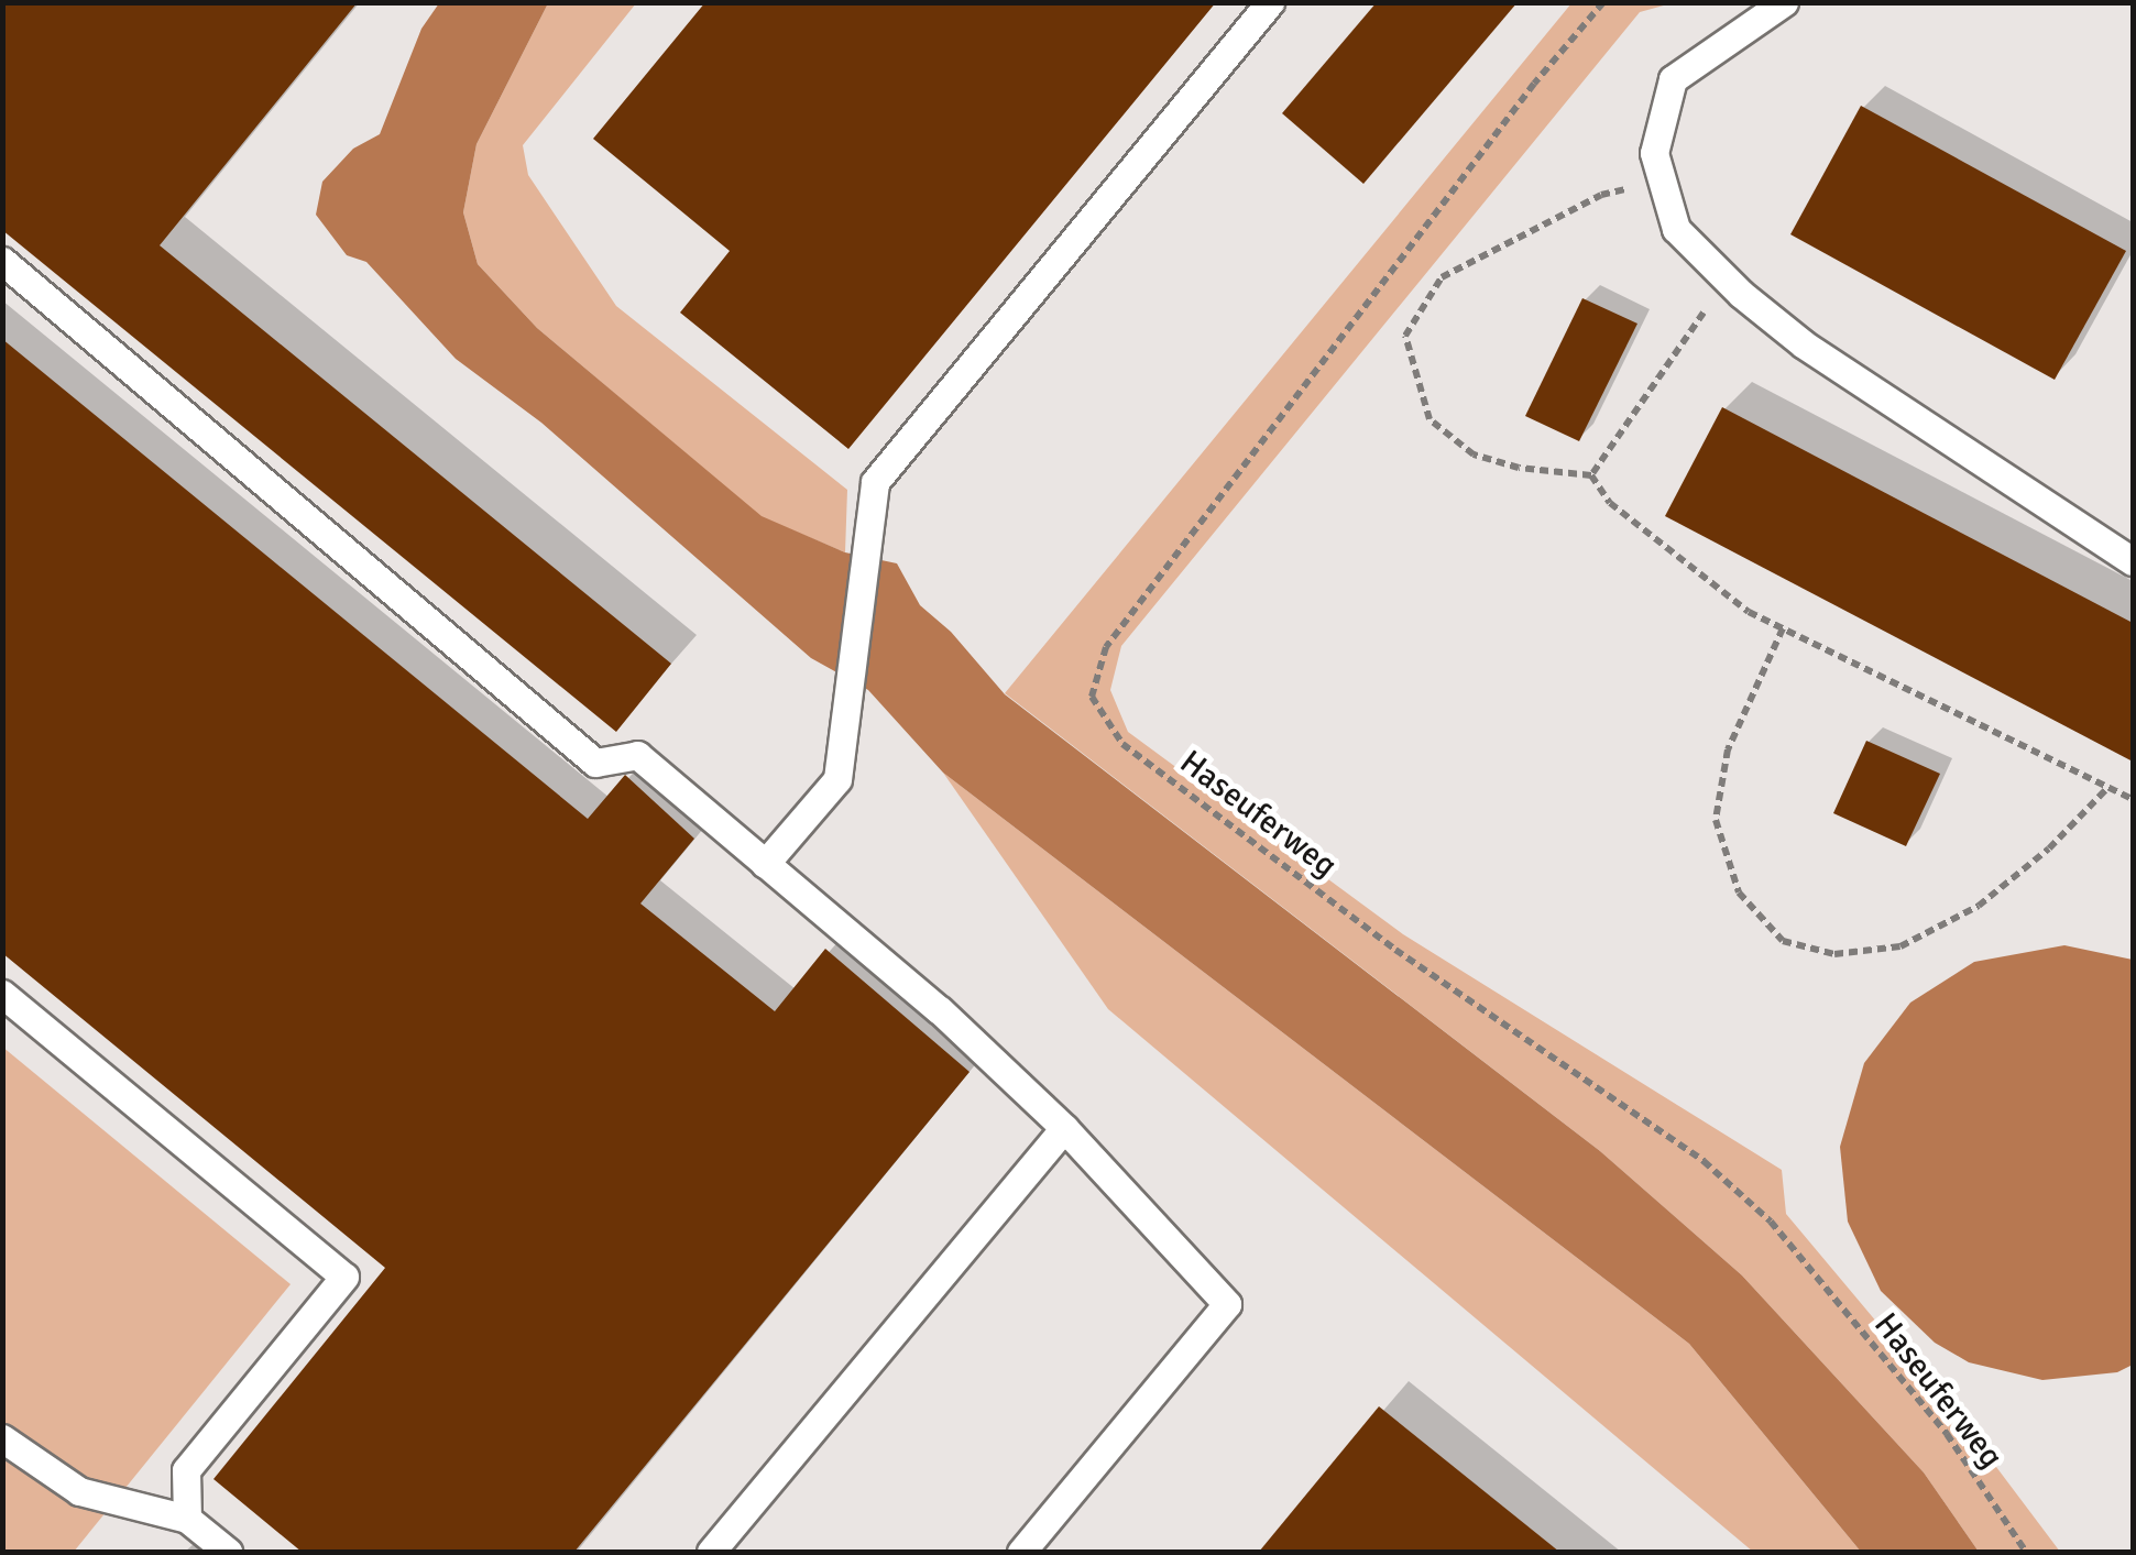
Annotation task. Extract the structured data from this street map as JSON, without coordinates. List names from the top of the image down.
{
  "streets": {
    "path": ["Haseuferweg"]
  }
}
